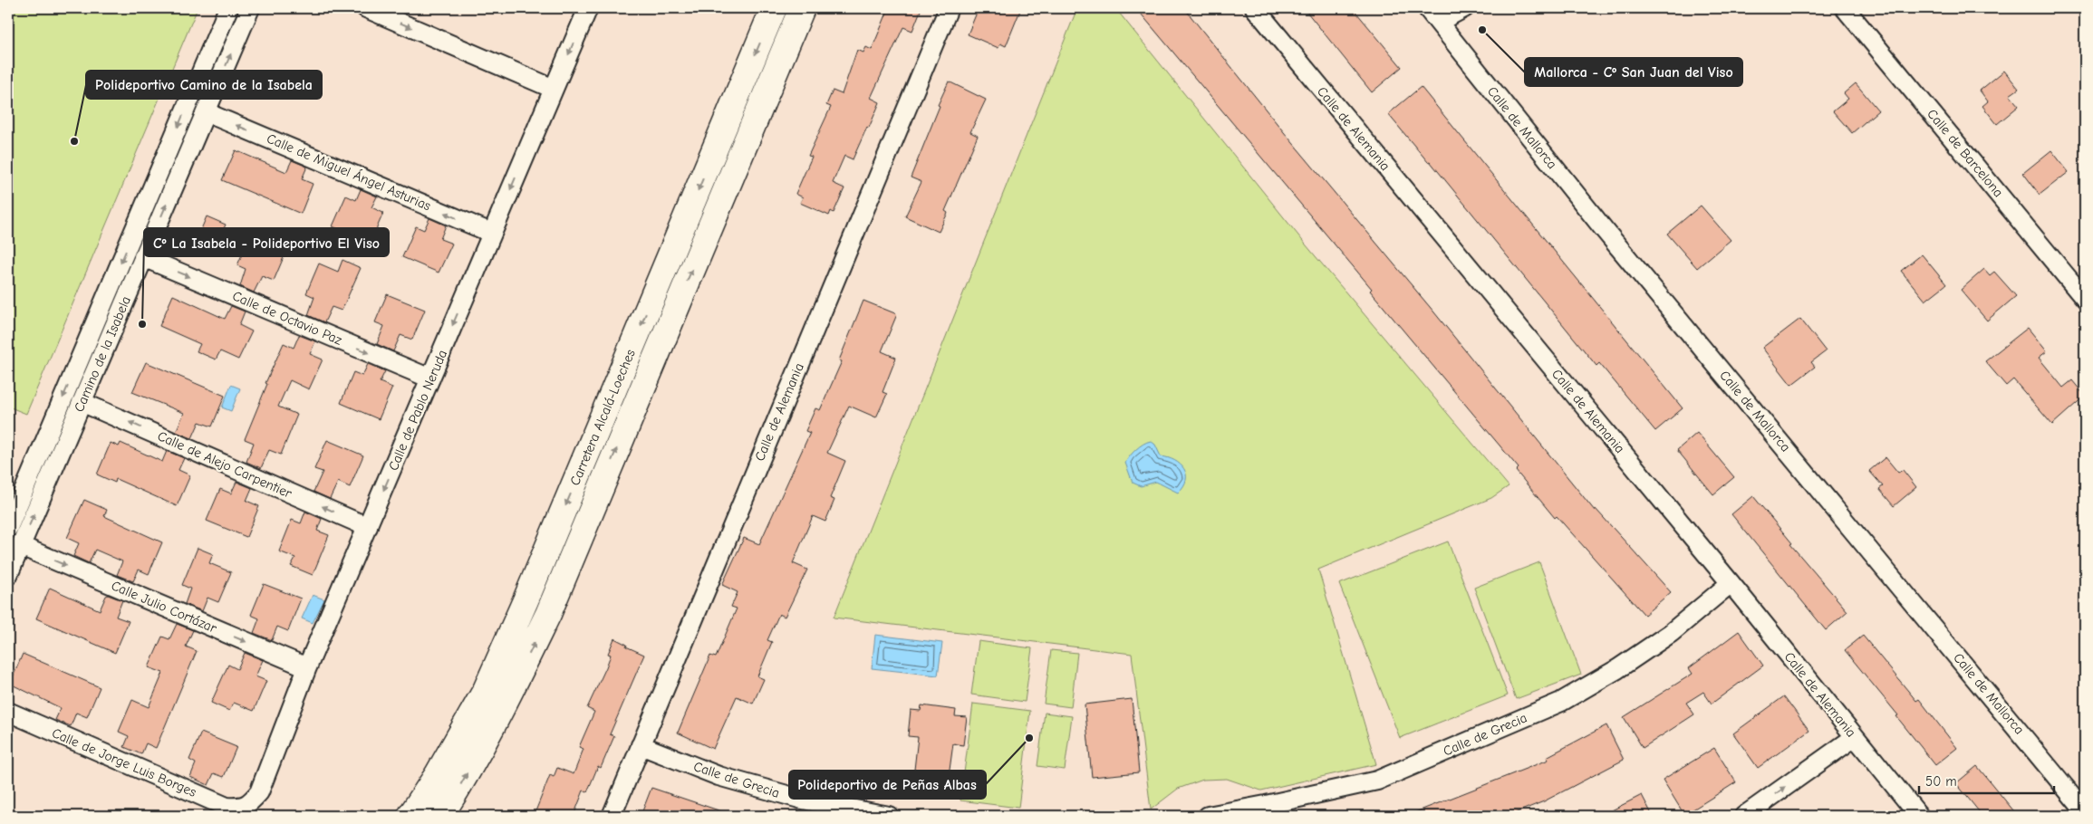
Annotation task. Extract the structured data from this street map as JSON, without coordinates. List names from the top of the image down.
{
  "streets": {
    "main road": ["Carretera Alcalá-Loeches"],
    "street": [
      "Calle de Mallorca",
      "Calle de Alemania",
      "Calle de Barcelona",
      "Calle de Miguel Ángel Asturias",
      "Calle de Octavio Paz",
      "Camino de la Isabela",
      "Calle de Pablo Neruda",
      "Calle de Alejo Carpentier",
      "Calle Julio Cortázar",
      "Calle de Grecia",
      "Calle de Jorge Luis Borges"
    ]
  },
  "crossings": [
    ["Calle de Alemania", "Calle de Grecia"],
    ["Calle de Miguel Ángel Asturias", "Camino de la Isabela"],
    ["Calle de Miguel Ángel Asturias", "Calle de Pablo Neruda"],
    ["Calle de Octavio Paz", "Camino de la Isabela"],
    ["Calle de Octavio Paz", "Calle de Pablo Neruda"],
    ["Camino de la Isabela", "Calle de Alejo Carpentier"],
    ["Camino de la Isabela", "Calle Julio Cortázar"],
    ["Calle de Pablo Neruda", "Calle de Alejo Carpentier"],
    ["Calle de Pablo Neruda", "Calle Julio Cortázar"],
    ["Calle de Pablo Neruda", "Calle de Jorge Luis Borges"]
  ],
  "one_way": [
    "Calle de Octavio Paz",
    "Calle de Pablo Neruda",
    "Calle de Alejo Carpentier",
    "Calle Julio Cortázar"
  ],
  "places": [
    "Mallorca - Cº San Juan del Viso",
    "Polideportivo Camino de la Isabela",
    "Cº La Isabela - Polideportivo El Viso",
    "Polideportivo de Peñas Albas"
  ],
  "scale_bar": "50 m"
}
